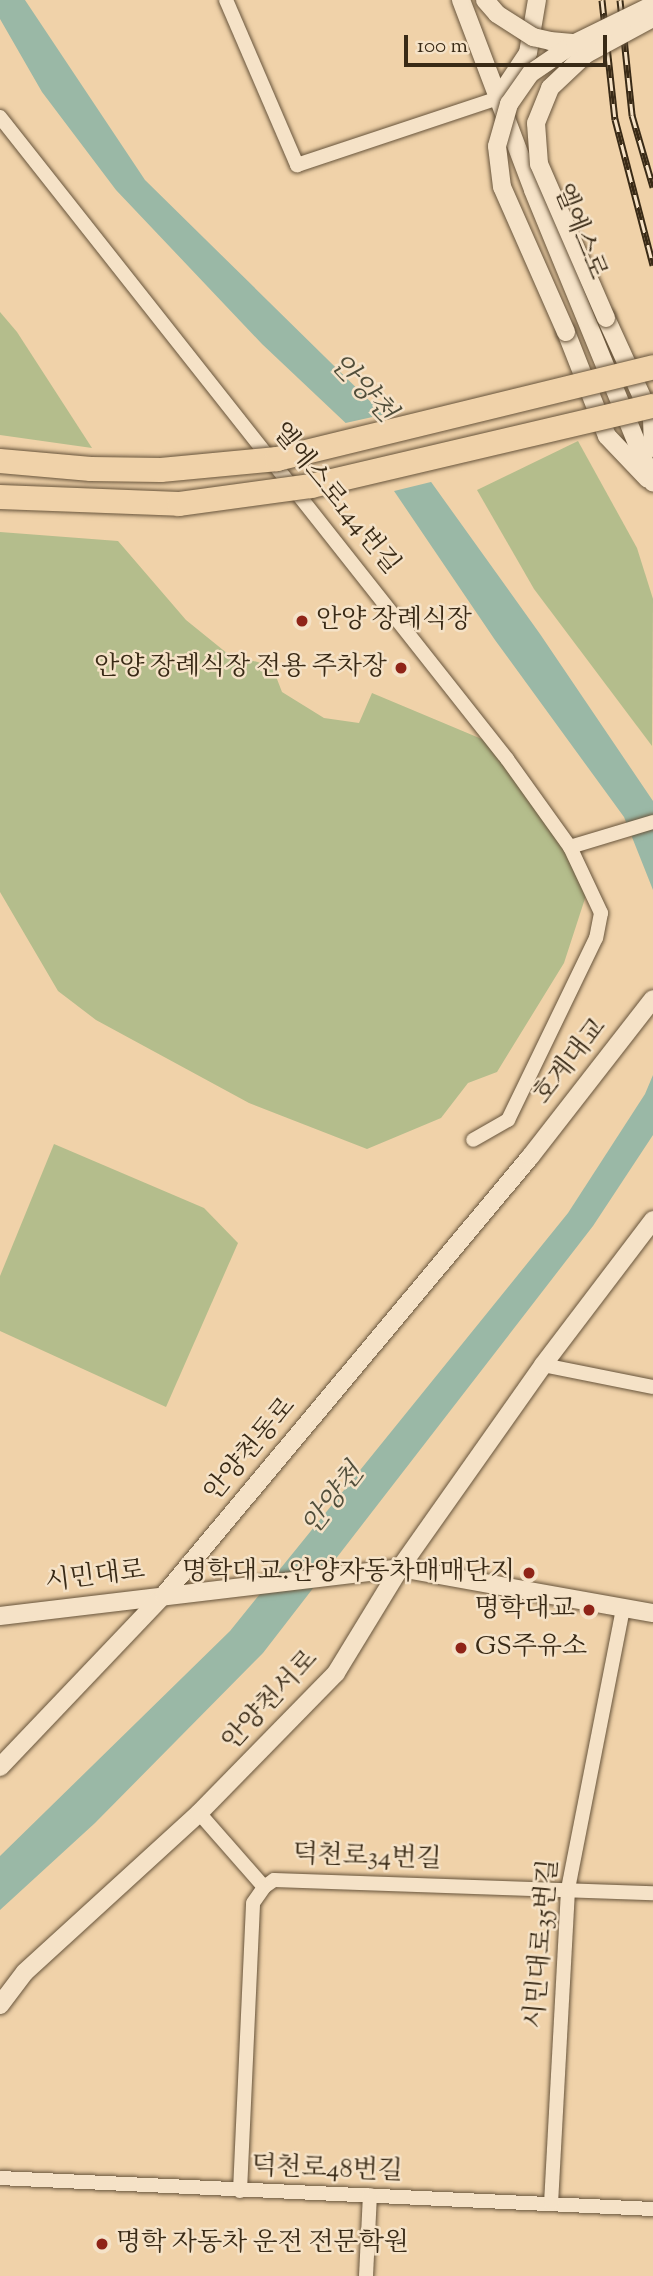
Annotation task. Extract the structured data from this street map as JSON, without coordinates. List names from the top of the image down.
{
  "streets": {
    "street": [
      "엘에스로",
      "엘에스로144번길",
      "호계대교",
      "안양천동로",
      "시민대로",
      "안양천서로",
      "덕천로34번길",
      "시민대로35번길",
      "덕천로48번길"
    ]
  },
  "crossings": [
    ["호계대교", "안양천동로"],
    ["안양천동로", "시민대로"],
    ["시민대로", "안양천서로"],
    ["덕천로34번길", "시민대로35번길"],
    ["덕천로34번길", "덕천로48번길"],
    ["시민대로35번길", "덕천로48번길"]
  ],
  "water": ["안양천"],
  "places": [
    "안양 장례식장",
    "안양 장례식장 전용 주차장",
    "명학대교.안양자동차매매단지",
    "명학대교",
    "GS주유소",
    "명학 자동차 운전 전문학원"
  ],
  "scale_bar": "100 m"
}
